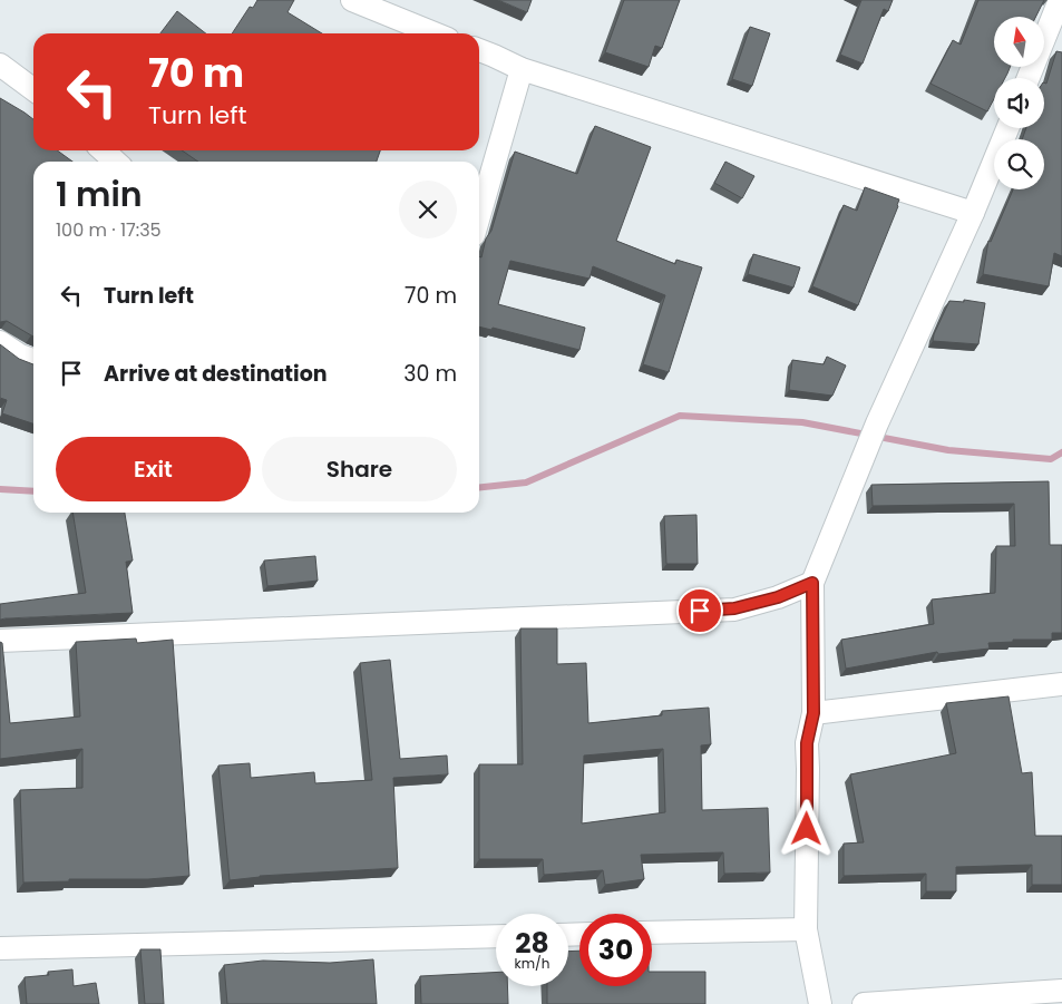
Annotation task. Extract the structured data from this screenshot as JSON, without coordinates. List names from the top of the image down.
{
  "north": "top",
  "page": {
    "turn": ["70 m", "Turn left"],
    "heading": ["1 min", "100 m · 17:35"],
    "list": [
      {
        "name": "Turn left",
        "value": "70 m"
      },
      {
        "name": "Arrive at destination",
        "value": "30 m"
      }
    ],
    "buttons": ["Exit", "Share"],
    "speed": "28 km/h",
    "limit": "30"
  }
}
